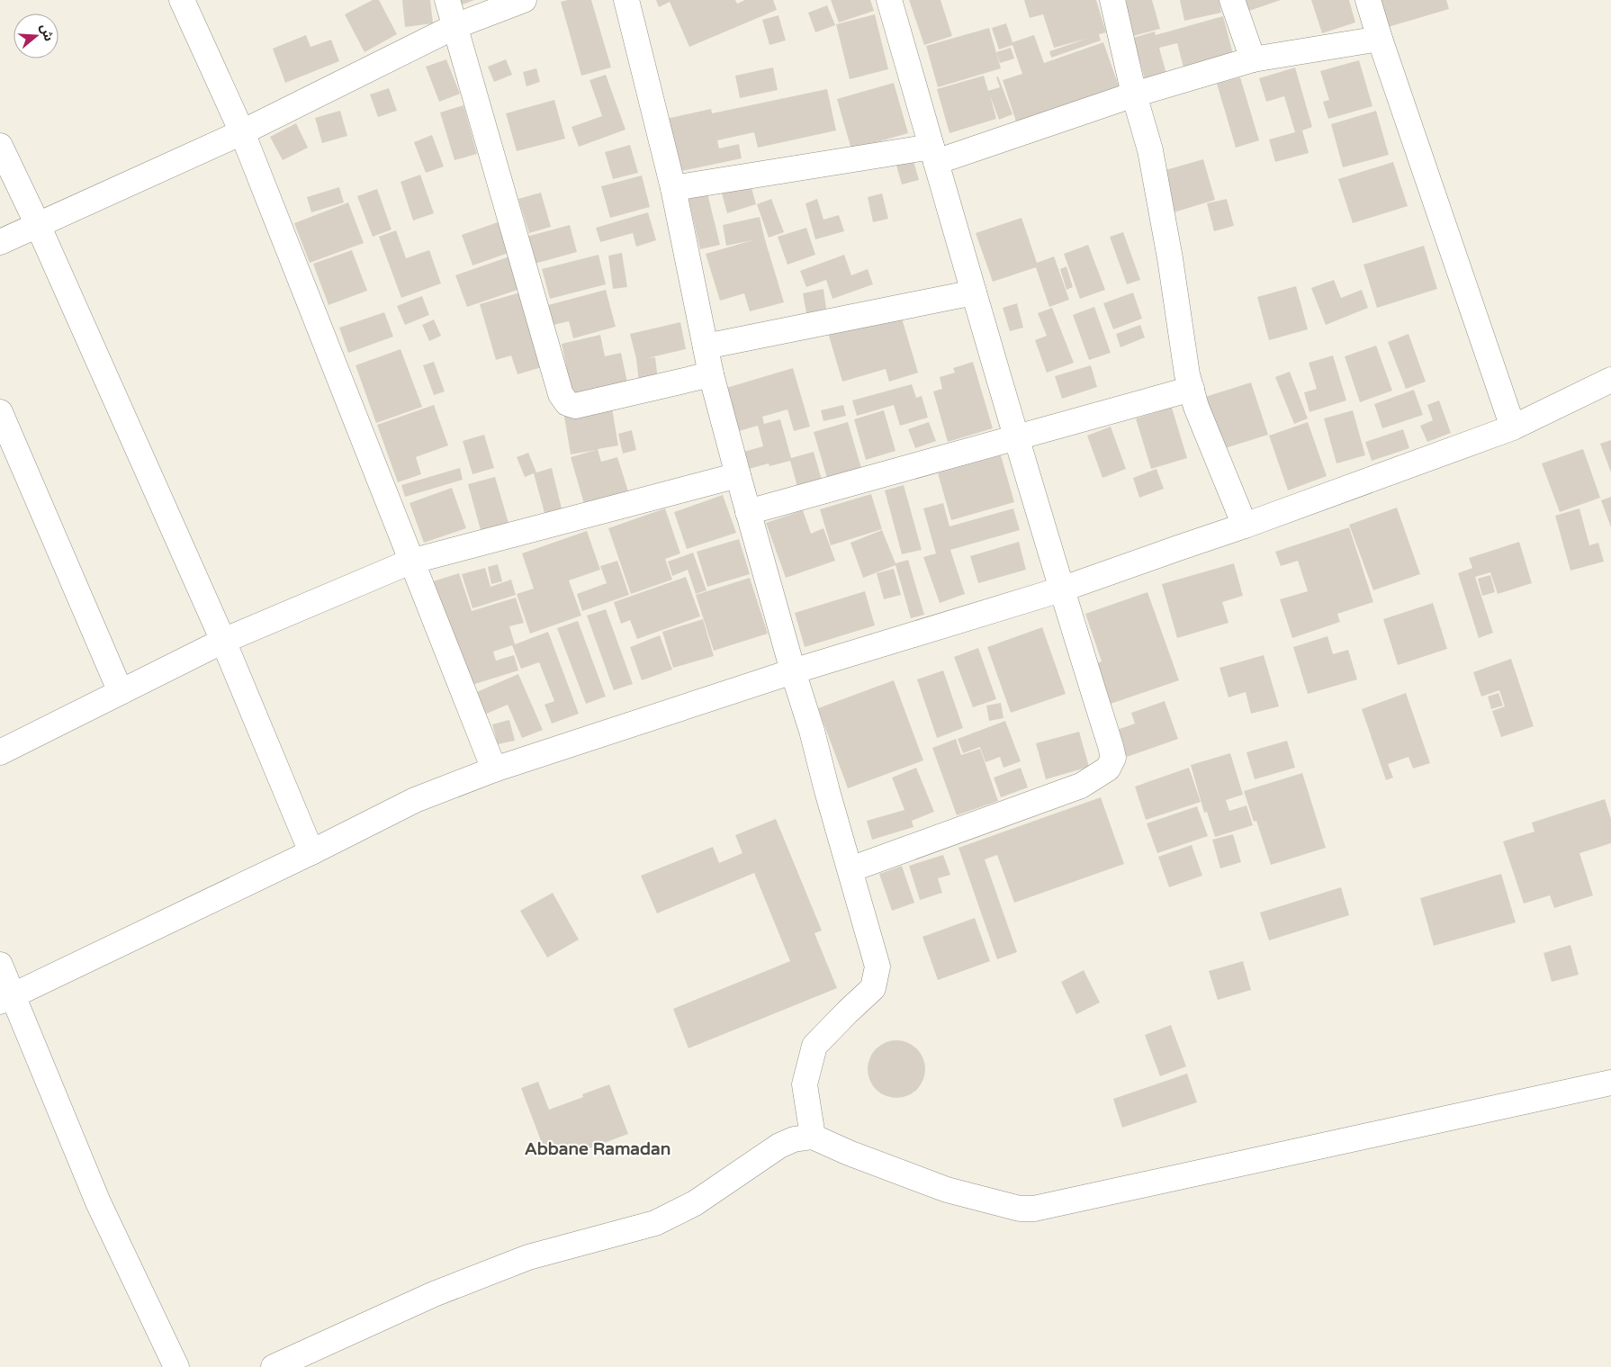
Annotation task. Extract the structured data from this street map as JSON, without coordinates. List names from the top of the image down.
{
  "districts": ["Abbane Ramadan"],
  "north": "right"
}
